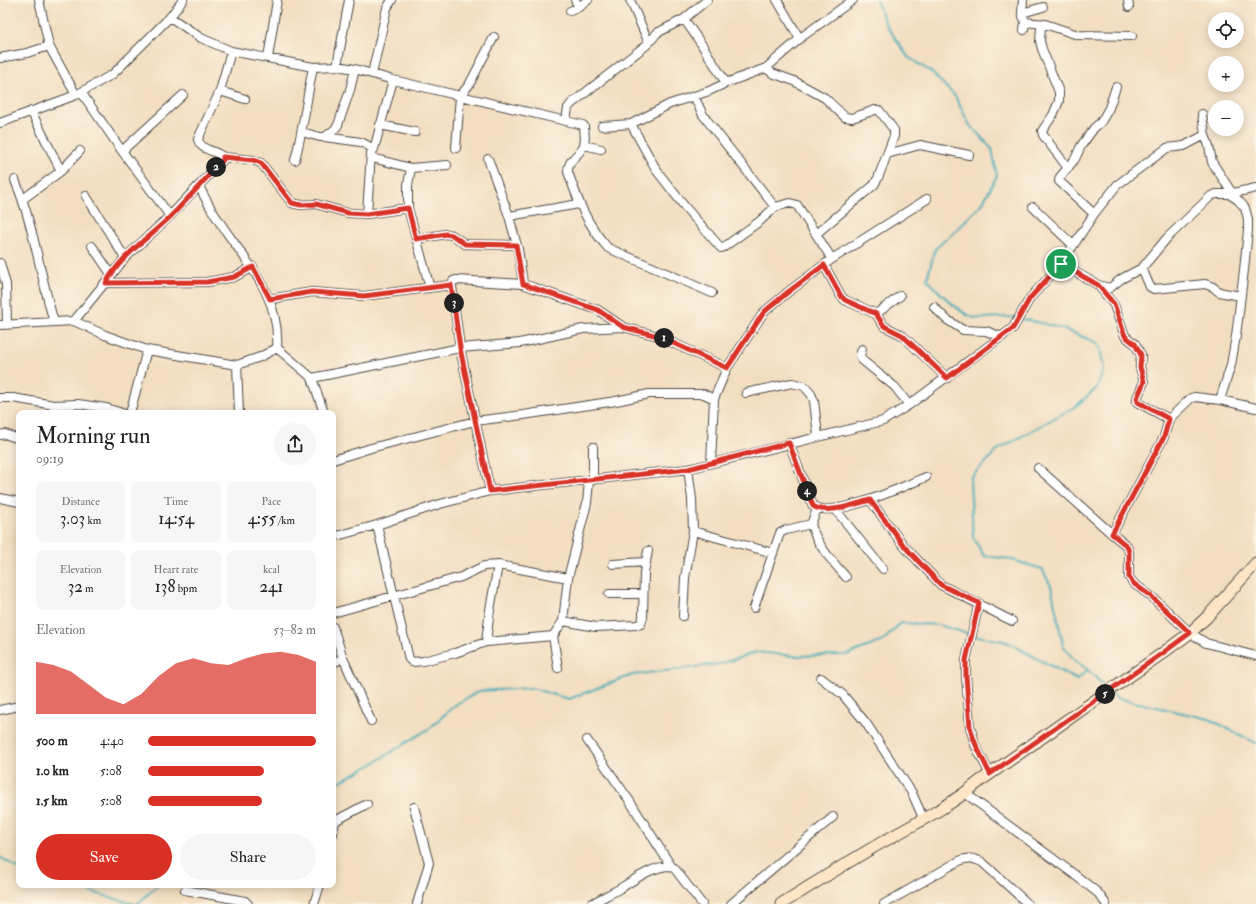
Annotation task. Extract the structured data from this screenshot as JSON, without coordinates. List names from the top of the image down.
{
  "page": {
    "map_buttons": ["+", "−"],
    "pins": [
      "2",
      "3",
      "1",
      "4",
      "5"
    ],
    "heading": ["Morning run", "09:19"],
    "stats": [
      ["Distance", "3.03 km"],
      ["Time", "14:54"],
      ["Pace", "4:55 /km"],
      ["Elevation", "32 m"],
      ["Heart rate", "138 bpm"],
      ["kcal", "241"]
    ],
    "chart": ["Elevation", "53–82 m"],
    "list": [
      {
        "name": "500 m",
        "note": "4:40"
      },
      {
        "name": "1.0 km",
        "note": "5:08"
      },
      {
        "name": "1.5 km",
        "note": "5:08"
      }
    ],
    "buttons": ["Save", "Share"]
  }
}
